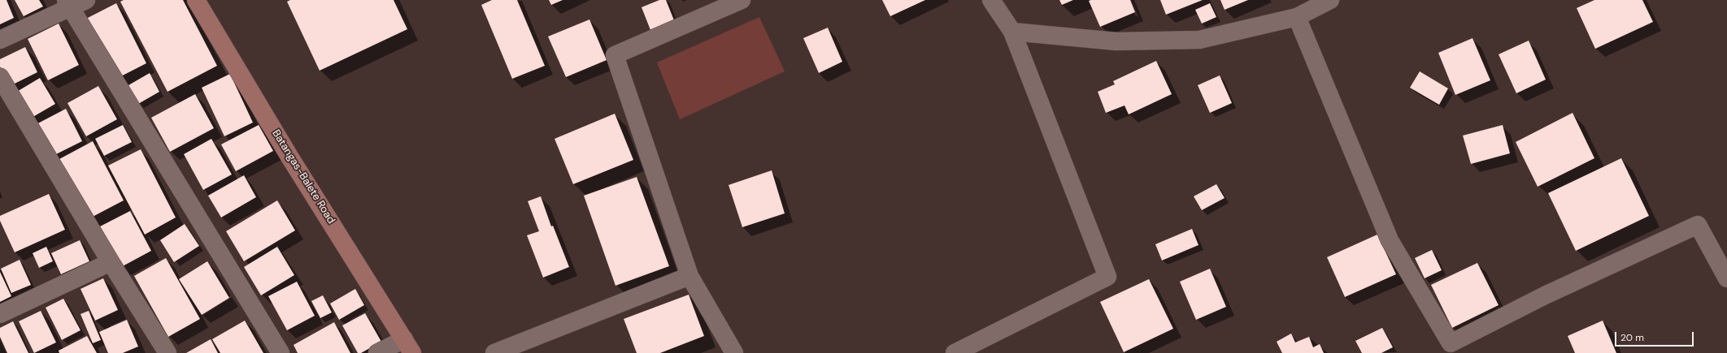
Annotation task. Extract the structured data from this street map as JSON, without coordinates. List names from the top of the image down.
{
  "streets": {
    "main road": ["Batangas-Balete Road"]
  },
  "scale_bar": "20 m"
}
